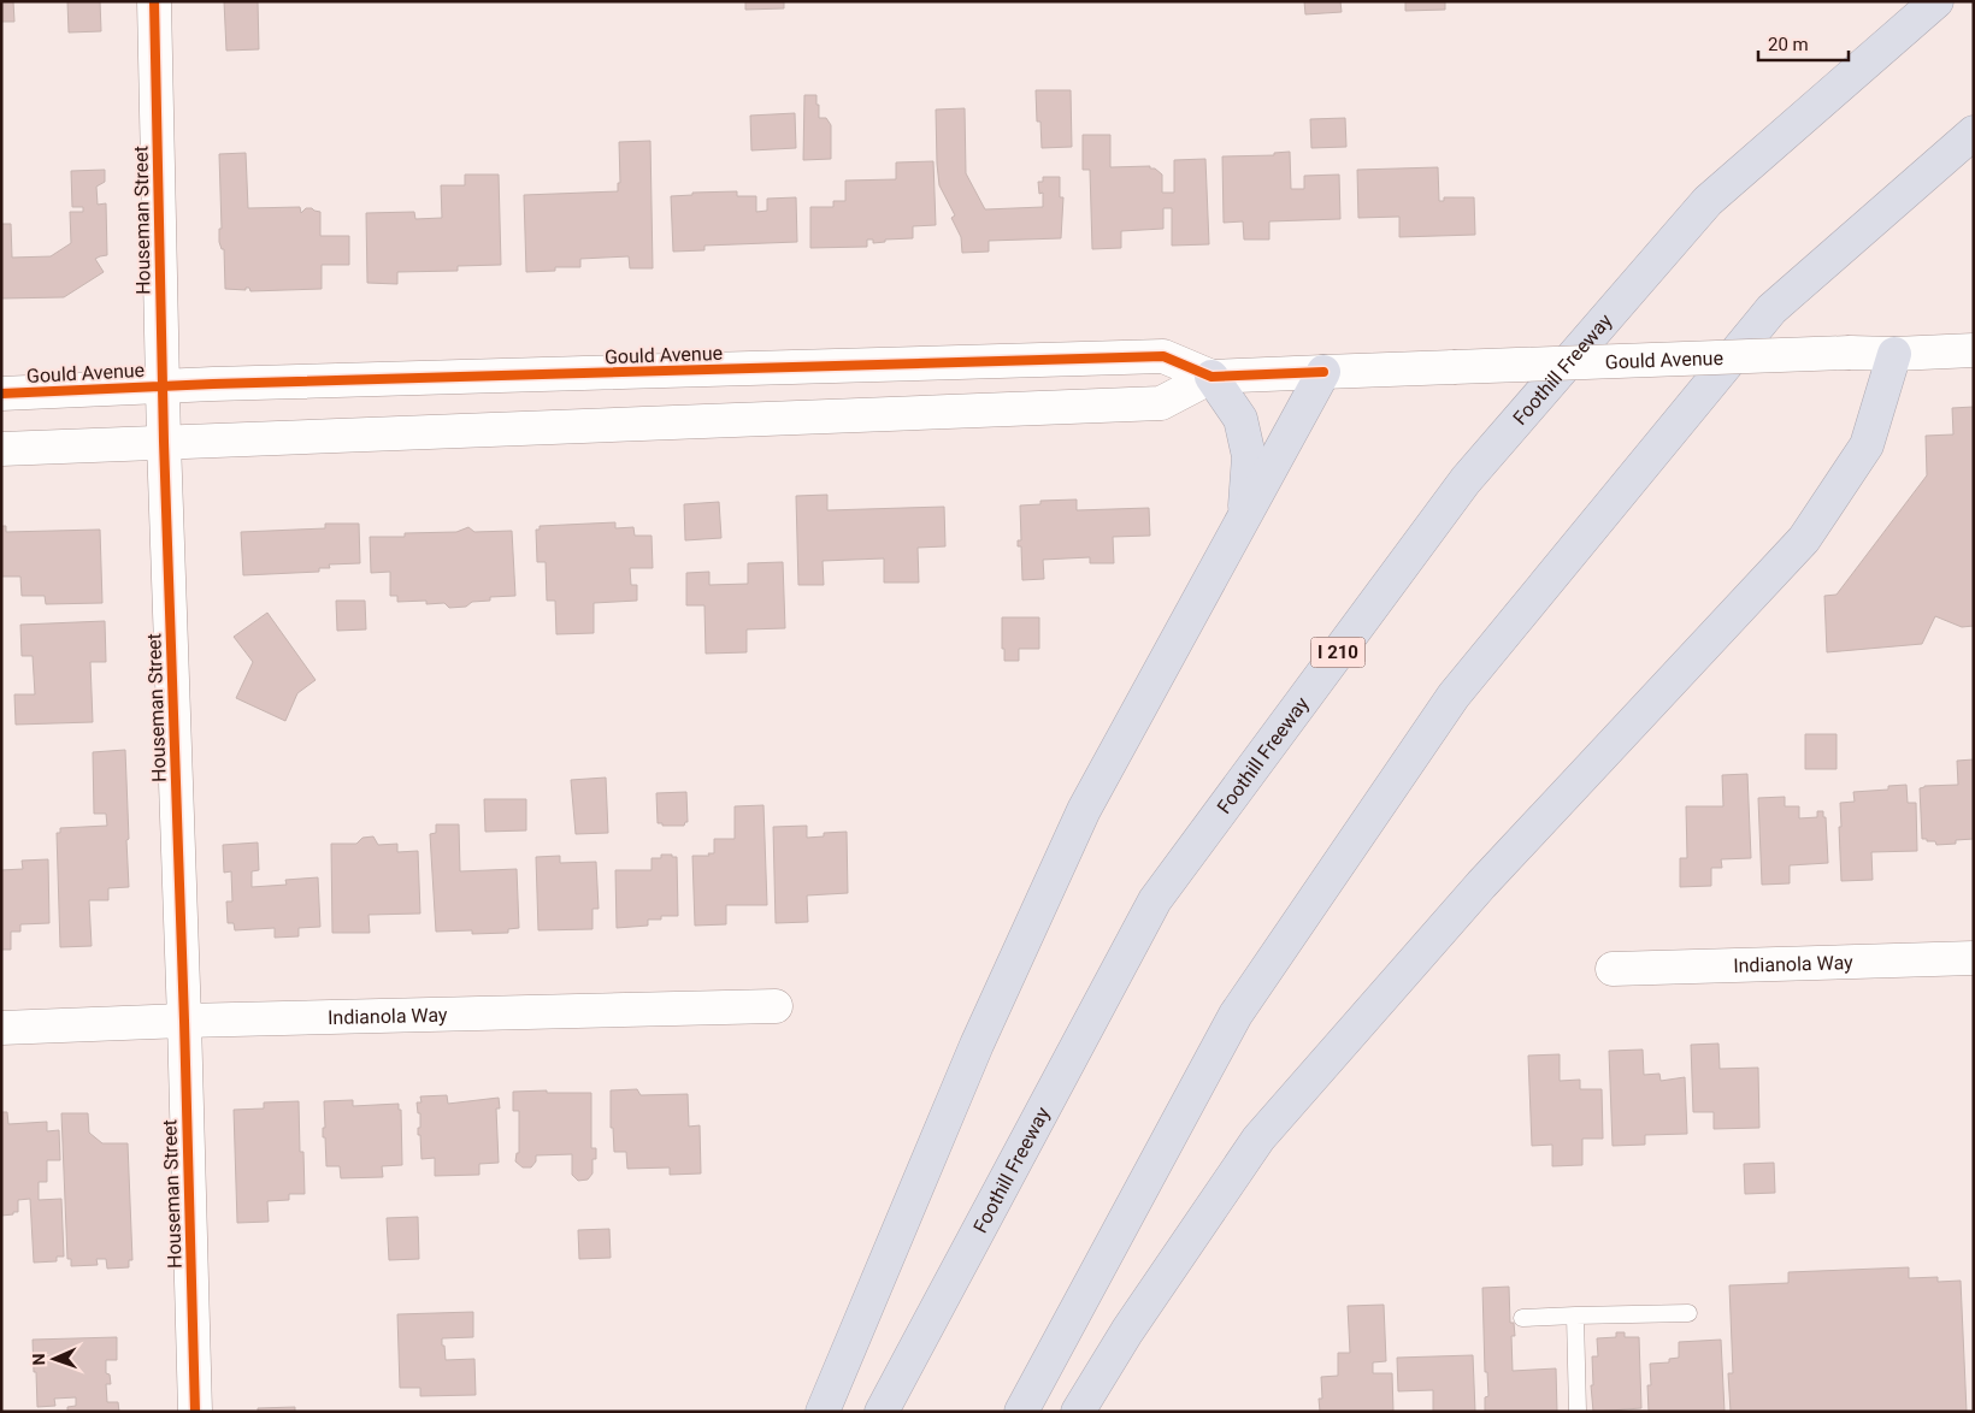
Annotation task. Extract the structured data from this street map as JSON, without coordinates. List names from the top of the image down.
{
  "streets": {
    "highway": ["Foothill Freeway", "I 210"],
    "street": ["Houseman Street", "Gould Avenue", "Indianola Way"]
  },
  "crossings": [
    ["Houseman Street", "Gould Avenue"],
    ["Houseman Street", "Indianola Way"]
  ],
  "scale_bar": "20 m",
  "north": "left"
}
